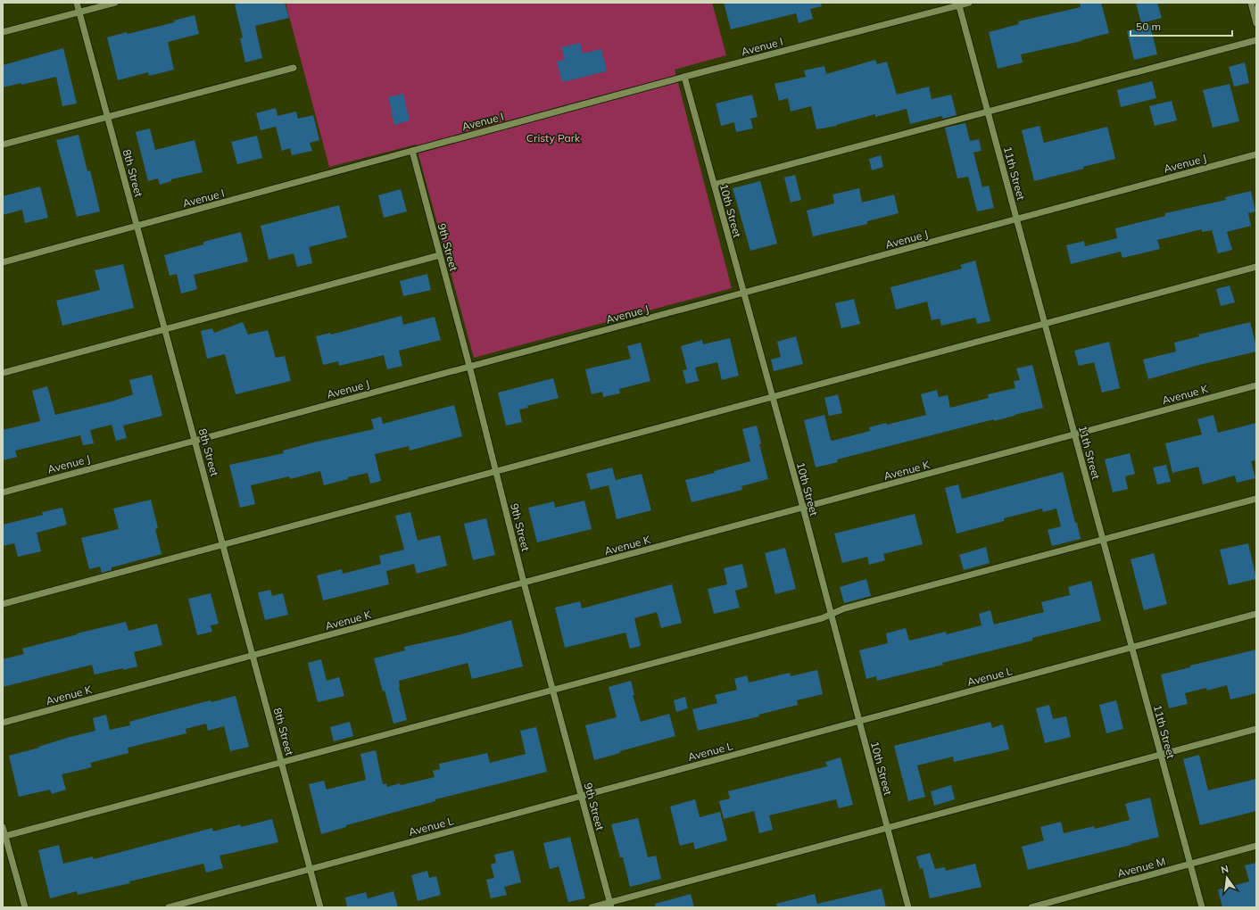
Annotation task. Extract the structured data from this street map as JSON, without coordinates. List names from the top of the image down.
{
  "streets": {
    "street": [
      "Avenue I",
      "Avenue J",
      "8th Street",
      "11th Street",
      "10th Street",
      "9th Street",
      "Avenue K",
      "Avenue L",
      "Avenue M"
    ]
  },
  "crossings": [
    ["Avenue I", "8th Street"],
    ["Avenue I", "11th Street"],
    ["Avenue I", "10th Street"],
    ["Avenue I", "9th Street"],
    ["Avenue J", "8th Street"],
    ["Avenue J", "11th Street"],
    ["Avenue J", "10th Street"],
    ["Avenue J", "9th Street"],
    ["8th Street", "Avenue K"],
    ["8th Street", "Avenue L"],
    ["11th Street", "Avenue K"],
    ["11th Street", "Avenue L"],
    ["11th Street", "Avenue M"],
    ["10th Street", "Avenue K"],
    ["10th Street", "Avenue L"],
    ["9th Street", "Avenue K"],
    ["9th Street", "Avenue L"]
  ],
  "parks": ["Cristy Park"],
  "scale_bar": "50 m",
  "north": "top"
}
